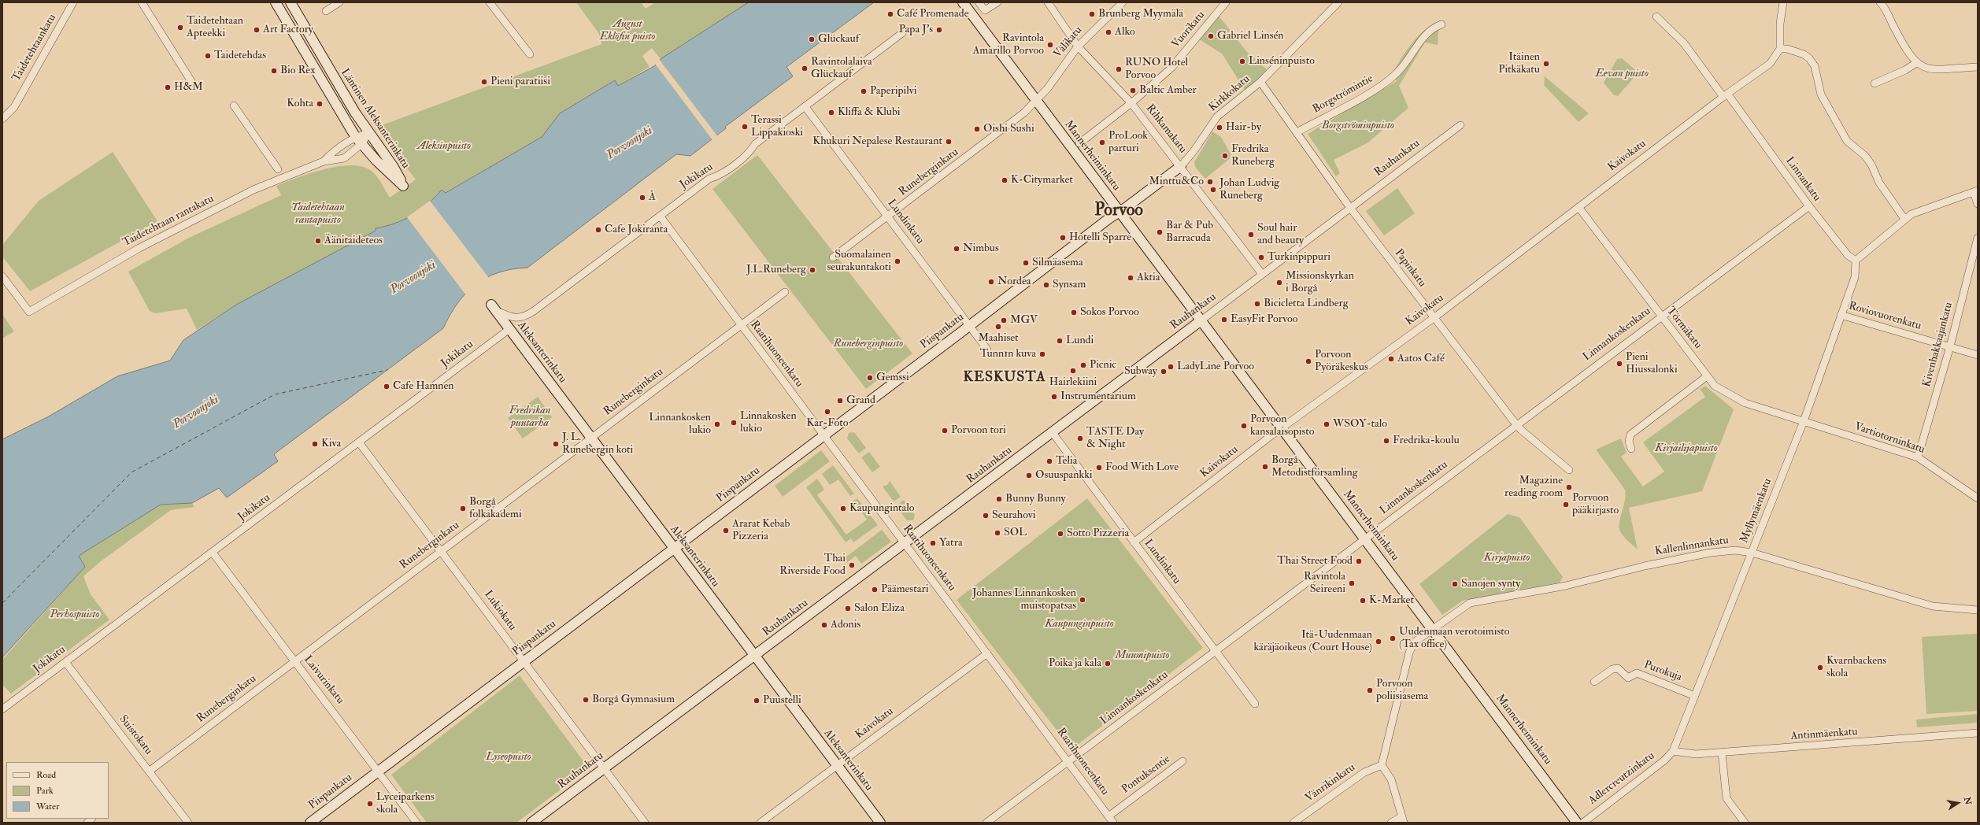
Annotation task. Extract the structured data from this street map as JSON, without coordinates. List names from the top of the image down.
{
  "streets": {
    "main road": [
      "Läntinen Aleksanterinkatu",
      "Mannerheiminkatu",
      "Rauhankatu",
      "Piispankatu",
      "Aleksanterinkatu"
    ],
    "street": [
      "Vuorikatu",
      "Välikatu",
      "Taidetehtaankatu",
      "Kirkkokatu",
      "Borgströmintie",
      "Rihkamakatu",
      "Kaivokatu",
      "Runeberginkatu",
      "Jokikatu",
      "Linnankatu",
      "Taidetehtaan rantakatu",
      "Lundinkatu",
      "Papinkatu",
      "Roviovuorenkatu",
      "Törmäkatu",
      "Linnankoskenkatu",
      "Kivenhakkaajankatu",
      "Raatihuoneenkatu",
      "Vartiotorninkatu",
      "Myllymäenkatu",
      "Kallenlinnankatu",
      "Lukiokatu",
      "Purokuja",
      "Laivurinkatu",
      "Antinmäenkatu",
      "Suistokatu",
      "Pontuksentie",
      "Adlercreutzinkatu",
      "Vänrikinkatu"
    ]
  },
  "crossings": [
    ["Vuorikatu", "Rihkamakatu"],
    ["Välikatu", "Rihkamakatu"],
    ["Välikatu", "Mannerheiminkatu"],
    ["Välikatu", "Runeberginkatu"],
    ["Kirkkokatu", "Rihkamakatu"],
    ["Kirkkokatu", "Papinkatu"],
    ["Kirkkokatu", "Piispankatu"],
    ["Borgströmintie", "Papinkatu"],
    ["Läntinen Aleksanterinkatu", "Taidetehtaan rantakatu"],
    ["Rihkamakatu", "Rauhankatu"],
    ["Rihkamakatu", "Piispankatu"],
    ["Mannerheiminkatu", "Kaivokatu"],
    ["Mannerheiminkatu", "Rauhankatu"],
    ["Mannerheiminkatu", "Runeberginkatu"],
    ["Mannerheiminkatu", "Piispankatu"],
    ["Mannerheiminkatu", "Linnankoskenkatu"],
    ["Mannerheiminkatu", "Kallenlinnankatu"],
    ["Kaivokatu", "Linnankatu"],
    ["Kaivokatu", "Lundinkatu"],
    ["Kaivokatu", "Papinkatu"],
    ["Kaivokatu", "Törmäkatu"],
    ["Kaivokatu", "Aleksanterinkatu"],
    ["Kaivokatu", "Raatihuoneenkatu"],
    ["Rauhankatu", "Lundinkatu"],
    ["Rauhankatu", "Papinkatu"],
    ["Rauhankatu", "Aleksanterinkatu"],
    ["Rauhankatu", "Raatihuoneenkatu"],
    ["Rauhankatu", "Lukiokatu"],
    ["Runeberginkatu", "Lundinkatu"],
    ["Runeberginkatu", "Aleksanterinkatu"],
    ["Runeberginkatu", "Raatihuoneenkatu"],
    ["Runeberginkatu", "Lukiokatu"],
    ["Runeberginkatu", "Laivurinkatu"],
    ["Runeberginkatu", "Suistokatu"],
    ["Jokikatu", "Lundinkatu"],
    ["Jokikatu", "Aleksanterinkatu"],
    ["Jokikatu", "Raatihuoneenkatu"],
    ["Jokikatu", "Lukiokatu"],
    ["Jokikatu", "Laivurinkatu"],
    ["Jokikatu", "Suistokatu"],
    ["Linnankatu", "Linnankoskenkatu"],
    ["Linnankatu", "Myllymäenkatu"],
    ["Lundinkatu", "Piispankatu"],
    ["Lundinkatu", "Linnankoskenkatu"],
    ["Papinkatu", "Linnankoskenkatu"],
    ["Roviovuorenkatu", "Kivenhakkaajankatu"],
    ["Roviovuorenkatu", "Myllymäenkatu"],
    ["Törmäkatu", "Linnankoskenkatu"],
    ["Törmäkatu", "Vartiotorninkatu"],
    ["Törmäkatu", "Myllymäenkatu"],
    ["Piispankatu", "Aleksanterinkatu"],
    ["Piispankatu", "Raatihuoneenkatu"],
    ["Piispankatu", "Lukiokatu"],
    ["Piispankatu", "Laivurinkatu"],
    ["Linnankoskenkatu", "Raatihuoneenkatu"],
    ["Kivenhakkaajankatu", "Vartiotorninkatu"],
    ["Raatihuoneenkatu", "Pontuksentie"],
    ["Vartiotorninkatu", "Myllymäenkatu"],
    ["Myllymäenkatu", "Kallenlinnankatu"],
    ["Myllymäenkatu", "Purokuja"],
    ["Myllymäenkatu", "Antinmäenkatu"],
    ["Myllymäenkatu", "Adlercreutzinkatu"],
    ["Kallenlinnankatu", "Vänrikinkatu"],
    ["Antinmäenkatu", "Adlercreutzinkatu"]
  ],
  "districts": ["Porvoo", "KESKUSTA"],
  "water": ["Porvoonjoki"],
  "parks": [
    "August Eklöfin puisto",
    "Eevan puisto",
    "Borgströminpuisto",
    "Aleksinpuisto",
    "Taidetehtaan rantapuisto",
    "Runeberginpuisto",
    "Fredrikan puutarha",
    "Kirjailijapuisto",
    "Kirjapuisto",
    "Perhospuisto",
    "Kaupunginpuisto",
    "Muumipuisto",
    "Lyseopuisto"
  ],
  "places": [
    "Café Promenade",
    "Brunberg Myymälä",
    "Taidetehtaan Apteekki",
    "Art Factory",
    "Papa J's",
    "Alko",
    "Gabriel Linsén",
    "Glückauf",
    "Ravintola Amarillo Porvoo",
    "Taidetehdas",
    "Linséninpuisto",
    "Itäinen Pitkäkatu",
    "Ravintolalaiva Glückauf",
    "RUNO Hotel Porvoo",
    "Bio Rex",
    "Pieni paratiisi",
    "H&M",
    "Baltic Amber",
    "Paperipilvi",
    "Kohta",
    "Kliffa & Klubi",
    "Terassi Lippakioski",
    "Hair-by",
    "Oishi Sushi",
    "Khukuri Nepalese Restaurant",
    "ProLook parturi",
    "Fredrika Runeberg",
    "K-Citymarket",
    "Minttu&Co",
    "Johan Ludvig Runeberg",
    "Å",
    "Cafe Jokiranta",
    "Bar & Pub Barracuda",
    "Soul hair and beauty",
    "Hotelli Sparre",
    "Äänitaideteos",
    "Nimbus",
    "Turkinpippuri",
    "Suomalainen seurakuntakoti",
    "Silmäasema",
    "J.L.Runeberg",
    "Aktia",
    "Nordea",
    "Missionskyrkan i Borgå",
    "Synsam",
    "Bicicletta Lindberg",
    "Sokos Porvoo",
    "EasyFit Porvoo",
    "MGV",
    "Maahiset",
    "Lundi",
    "Tunn1n kuva",
    "Aatos Café",
    "Porvoon Pyöräkeskus",
    "Pieni Hiussalonki",
    "Picnic",
    "LadyLine Porvoo",
    "Hairlekiini",
    "Subway",
    "Gemssi",
    "Cafe Hamnen",
    "Instrumentarium",
    "Grand",
    "Kar-Foto",
    "Linnakosken lukio",
    "Linnankosken lukio",
    "WSOY-talo",
    "Porvoon kansalaisopisto",
    "Porvoon tori",
    "TASTE Day & Night",
    "Fredrika-koulu",
    "Kiva",
    "J. L. Runebergin koti",
    "Telia",
    "Borgå Metodistförsamling",
    "Food With Love",
    "Osuuspankki",
    "Magazine reading room",
    "Bunny Bunny",
    "Porvoon pääkirjasto",
    "Borgå folkakademi",
    "Kaupungintalo",
    "Seurahovi",
    "Ararat Kebab Pizzeria",
    "SOL",
    "Sotto Pizzeria",
    "Yatra",
    "Thai Street Food",
    "Thai Riverside Food",
    "Ravintola Seireeni",
    "Sanojen synty",
    "Päämestari",
    "Johannes Linnankosken muistopatsas",
    "K-Market",
    "Salon Eliza",
    "Adonis",
    "Uudenmaan verotoimisto (Tax office)",
    "Itä-Uudenmaan käräjäoikeus (Court House)",
    "Poika ja kala",
    "Kvarnbackens skola",
    "Porvoon poliisiasema",
    "Borgå Gymnasium",
    "Puustelli",
    "Lyceiparkens skola"
  ],
  "legend": ["Road", "Park", "Water"],
  "north": "right"
}
